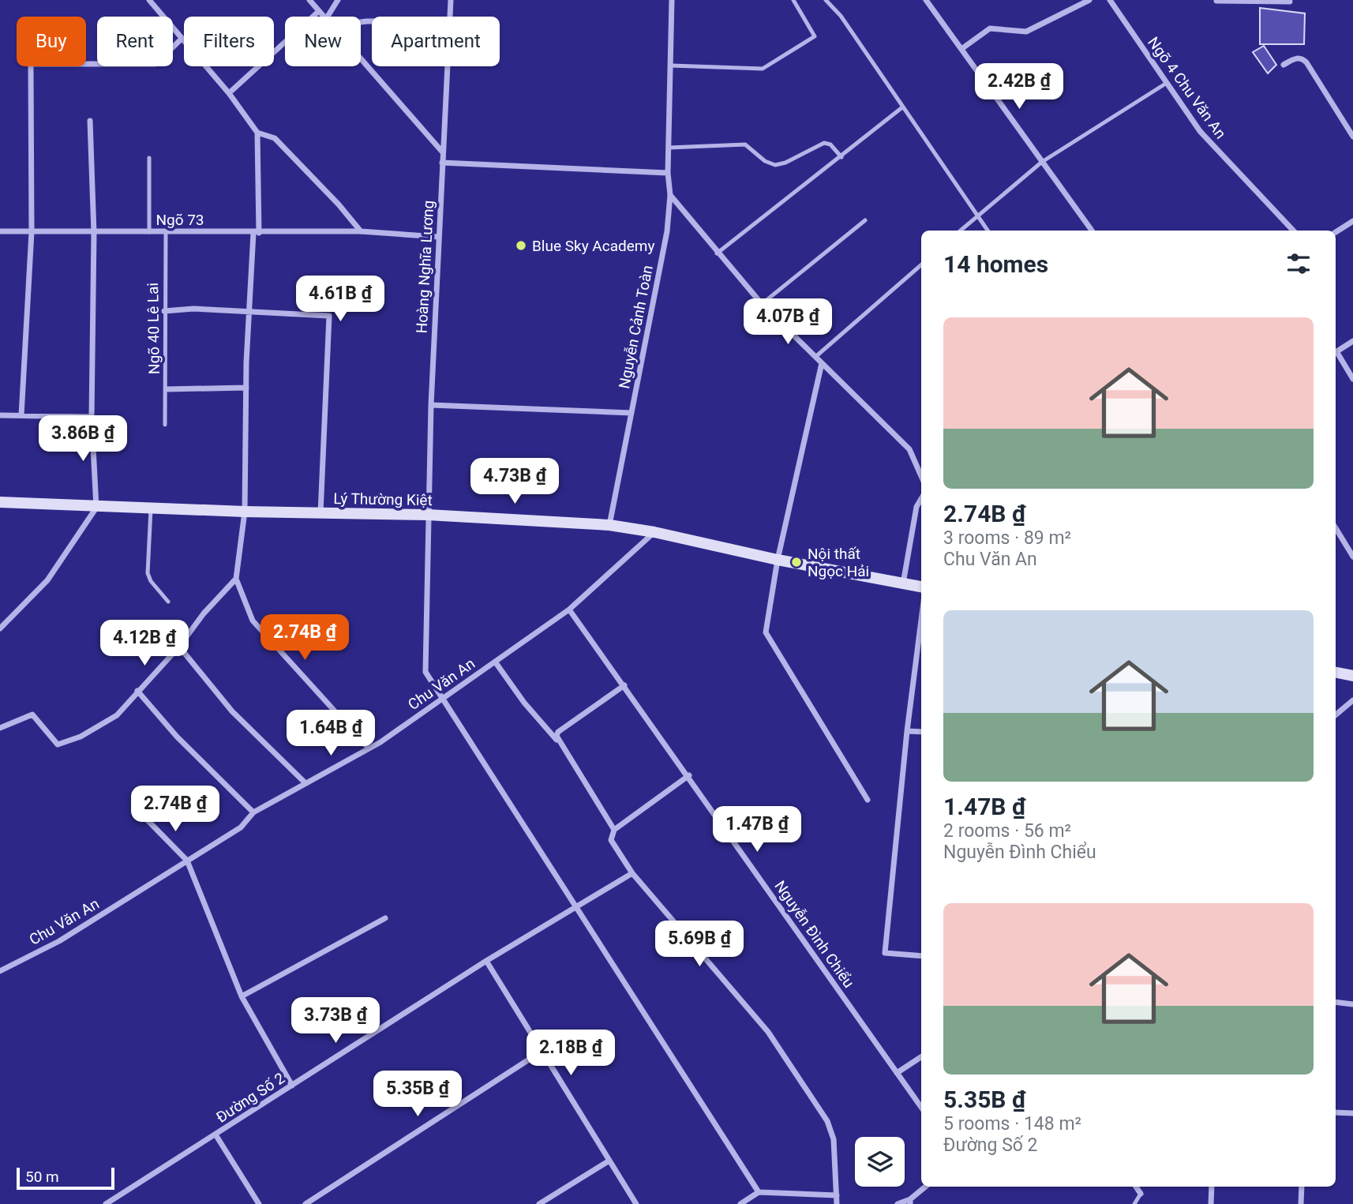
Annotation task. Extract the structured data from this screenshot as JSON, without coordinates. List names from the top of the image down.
{
  "streets": {
    "street": [
      "Ngõ 4 Chu Văn An",
      "Ngõ 73",
      "Hoàng Nghĩa Lương",
      "Nguyễn Cảnh Toàn",
      "Lý Thường Kiệt",
      "Chu Văn An",
      "Nguyễn Đình Chiểu",
      "Đường Số 2"
    ],
    "lane": ["Ngõ 40 Lê Lai"]
  },
  "crossings": [
    ["Ngõ 73", "Hoàng Nghĩa Lương"],
    ["Ngõ 73", "Ngõ 40 Lê Lai"],
    ["Hoàng Nghĩa Lương", "Lý Thường Kiệt"],
    ["Hoàng Nghĩa Lương", "Chu Văn An"],
    ["Hoàng Nghĩa Lương", "Đường Số 2"],
    ["Nguyễn Cảnh Toàn", "Lý Thường Kiệt"],
    ["Lý Thường Kiệt", "Chu Văn An"],
    ["Chu Văn An", "Nguyễn Đình Chiểu"]
  ],
  "places": ["Blue Sky Academy", "Nội thất Ngọc Hải"],
  "scale_bar": "50 m",
  "page": {
    "chip": [
      "Buy",
      "Rent",
      "Filters",
      "New",
      "Apartment"
    ],
    "price": [
      "2.42B ₫",
      "4.61B ₫",
      "4.07B ₫",
      "3.86B ₫",
      "4.73B ₫",
      "2.74B ₫",
      "4.12B ₫",
      "1.64B ₫",
      "2.74B ₫",
      "1.47B ₫",
      "5.69B ₫",
      "3.73B ₫",
      "2.18B ₫",
      "5.35B ₫"
    ],
    "heading": "14 homes",
    "list": [
      {
        "name": "2.74B ₫",
        "note": "3 rooms · 89 m² · Chu Văn An"
      },
      {
        "name": "1.47B ₫",
        "note": "2 rooms · 56 m² · Nguyễn Đình Chiểu"
      },
      {
        "name": "5.35B ₫",
        "note": "5 rooms · 148 m² · Đường Số 2"
      }
    ],
    "scale": "50 m"
  }
}
